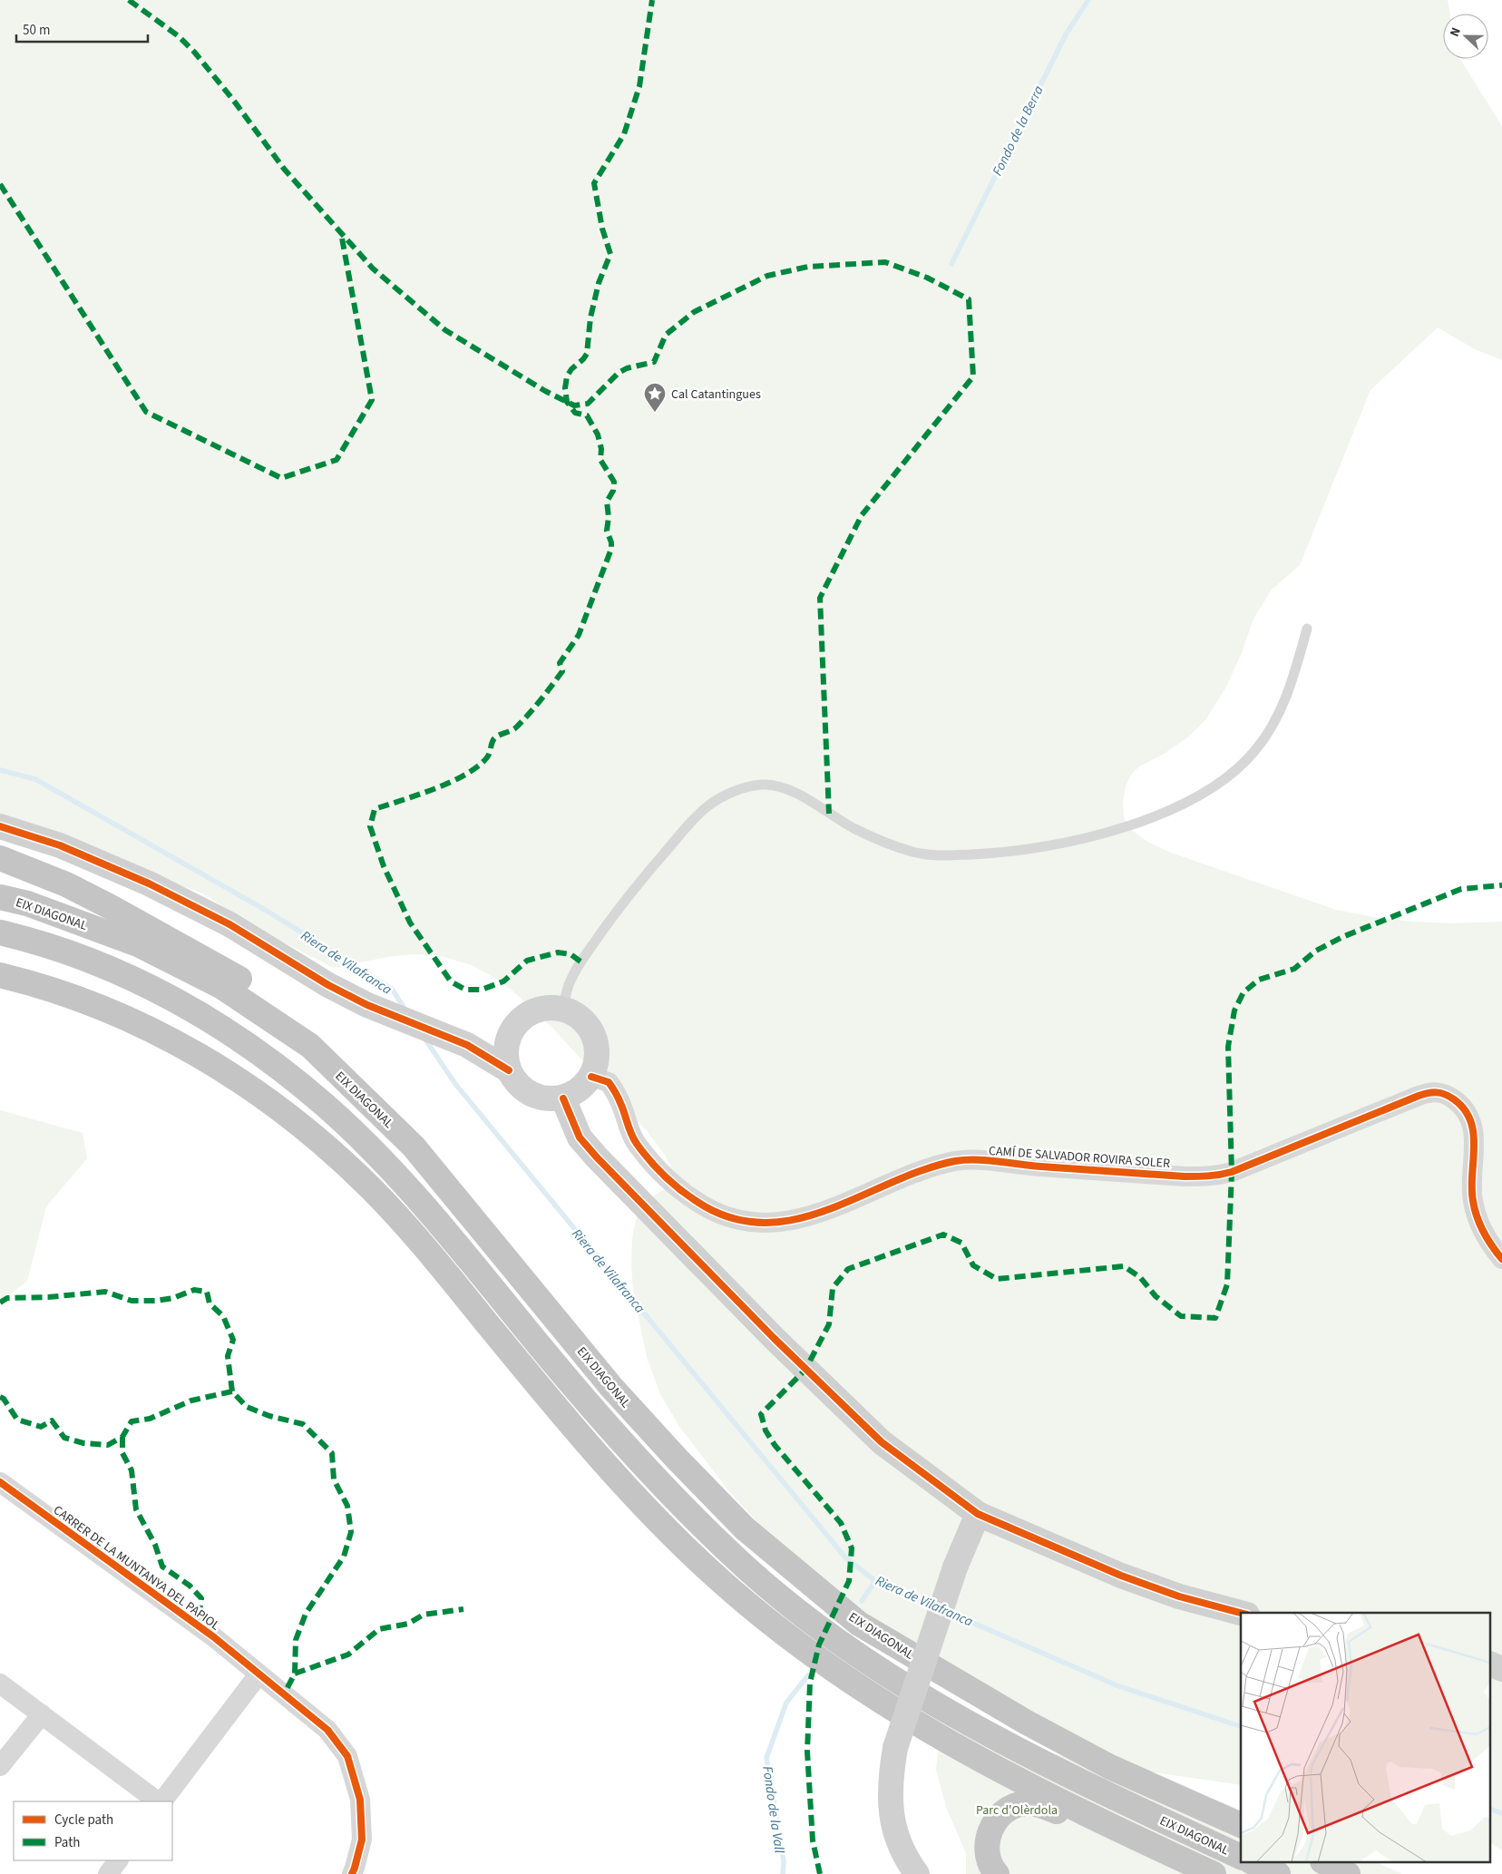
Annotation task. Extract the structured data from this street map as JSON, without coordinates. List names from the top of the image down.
{
  "streets": {
    "highway": ["EIX DIAGONAL"],
    "street": ["CAMÍ DE SALVADOR ROVIRA SOLER", "CARRER DE LA MUNTANYA DEL PAPIOL"]
  },
  "water": ["Fondo de la Berra", "Riera de Vilafranca", "Fondo de la Vall"],
  "parks": ["Parc d'Olèrdola"],
  "places": {
    "place": ["Cal Catantingues"]
  },
  "legend": ["Cycle path", "Path"],
  "scale_bar": "50 m",
  "north": "left"
}
